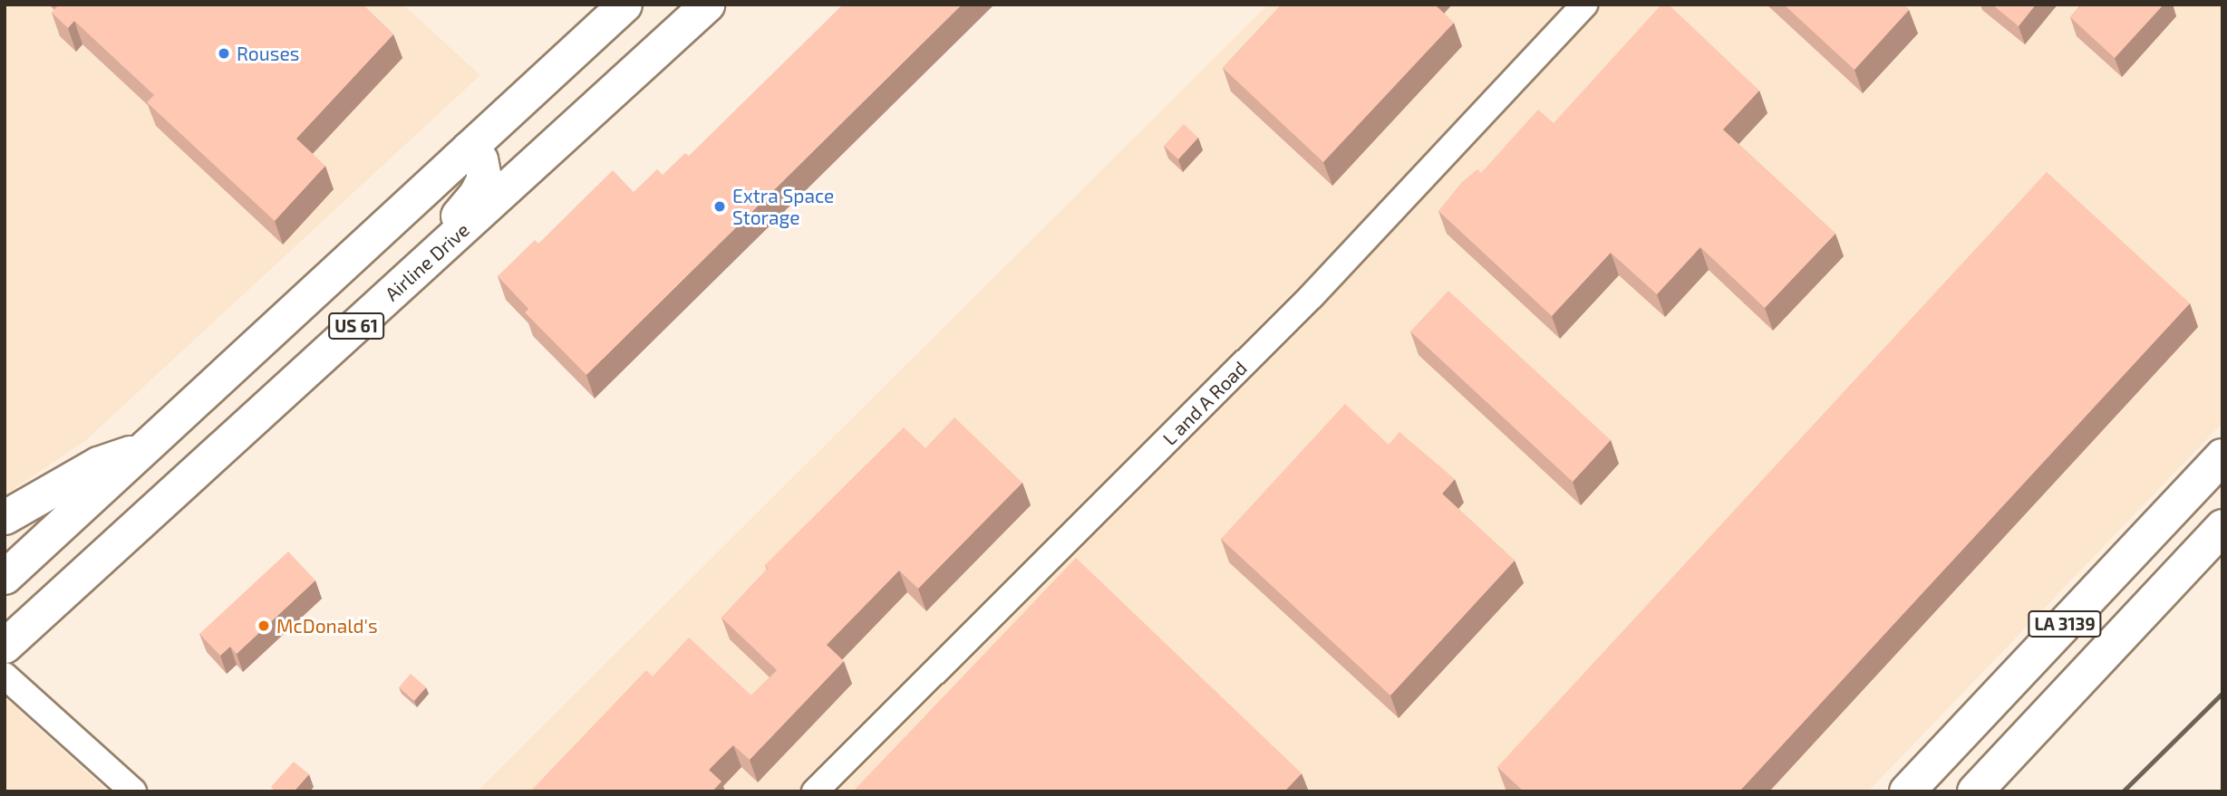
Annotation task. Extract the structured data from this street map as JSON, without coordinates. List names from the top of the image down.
{
  "streets": {
    "highway": ["Airline Drive", "US 61", "LA 3139"],
    "street": ["L and A Road"]
  },
  "places": ["Rouses", "Extra Space Storage", "McDonald's"]
}
